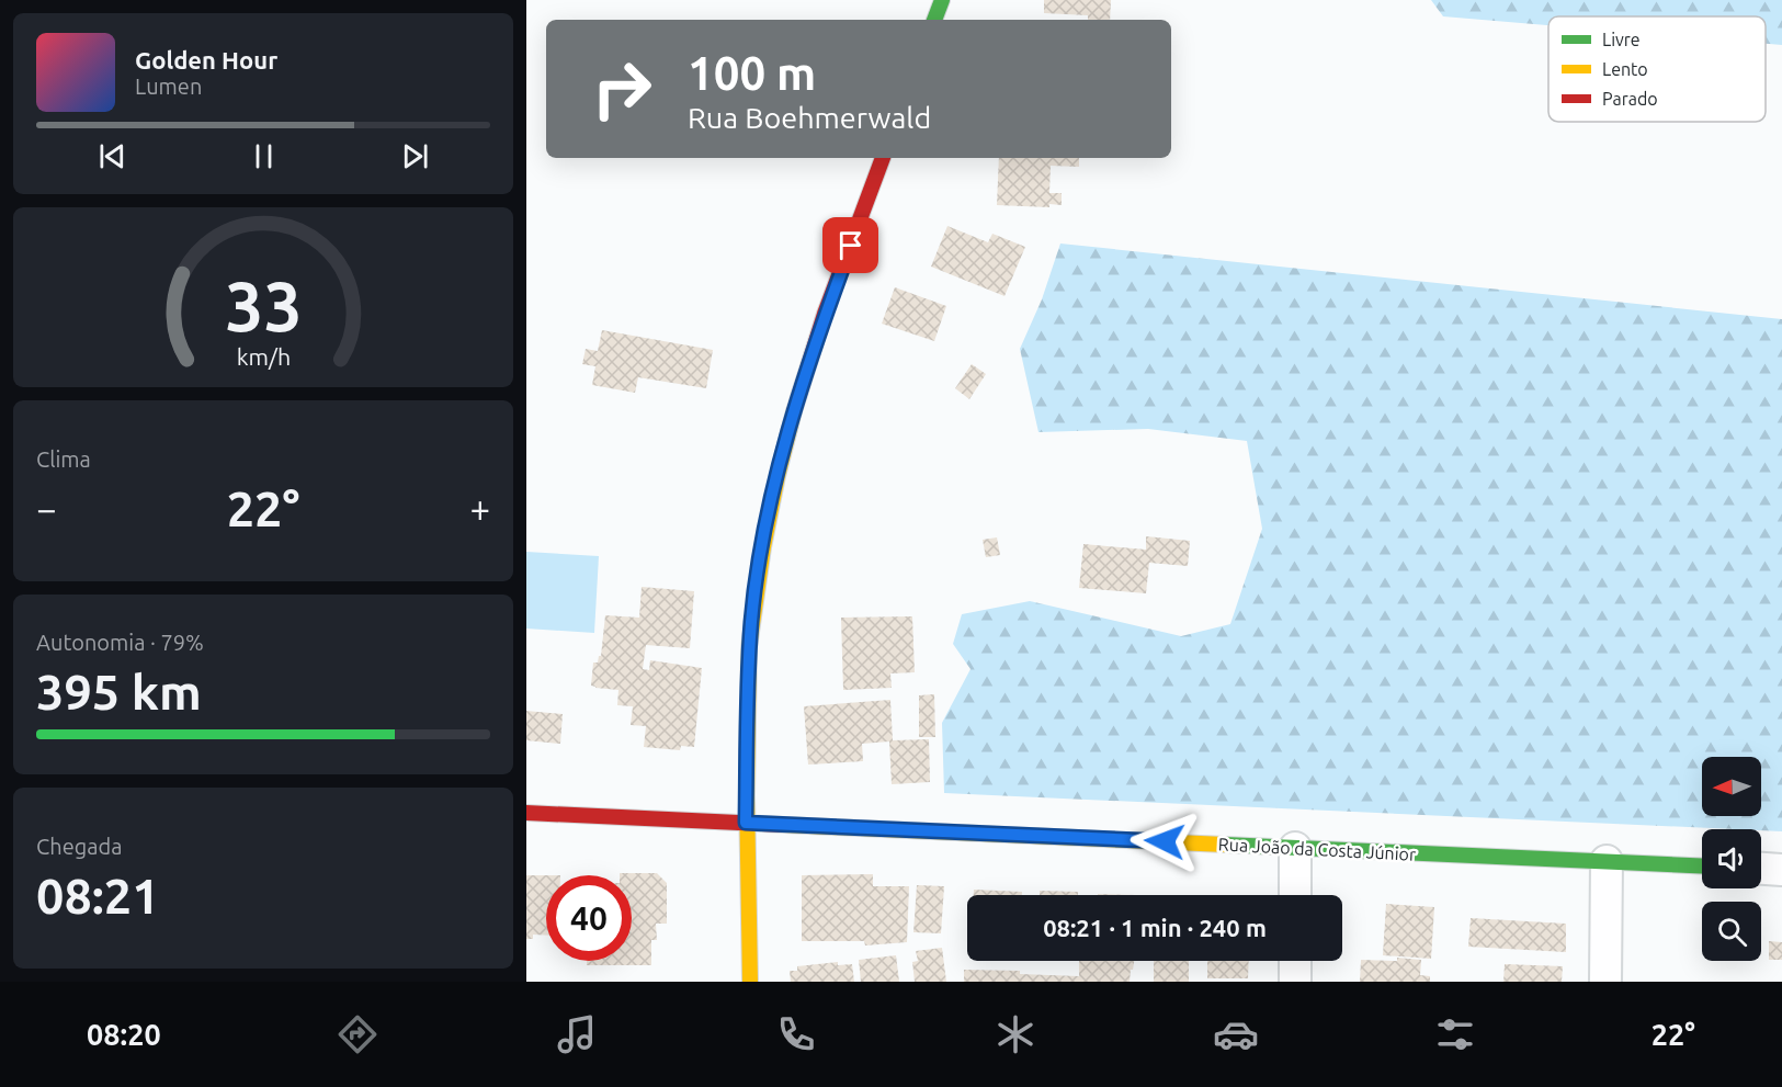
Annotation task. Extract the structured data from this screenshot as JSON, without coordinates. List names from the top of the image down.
{
  "streets": {
    "main road": ["Rua João da Costa Júnior"]
  },
  "legend": ["Livre", "Lento", "Parado"],
  "north": "left",
  "page": {
    "turn": ["100 m", "Rua Boehmerwald"],
    "song": ["Golden Hour", "Lumen"],
    "tile": [
      "Clima",
      ["Autonomia · 79%", "395 km"],
      ["Chegada", "08:21"]
    ],
    "heat": ["−", "22°", "+"],
    "limit": "40",
    "trip": "08:21 · 1 min · 240 m",
    "tabs": ["08:20", "22°"],
    "gauge": ["33", "km/h"]
  }
}
